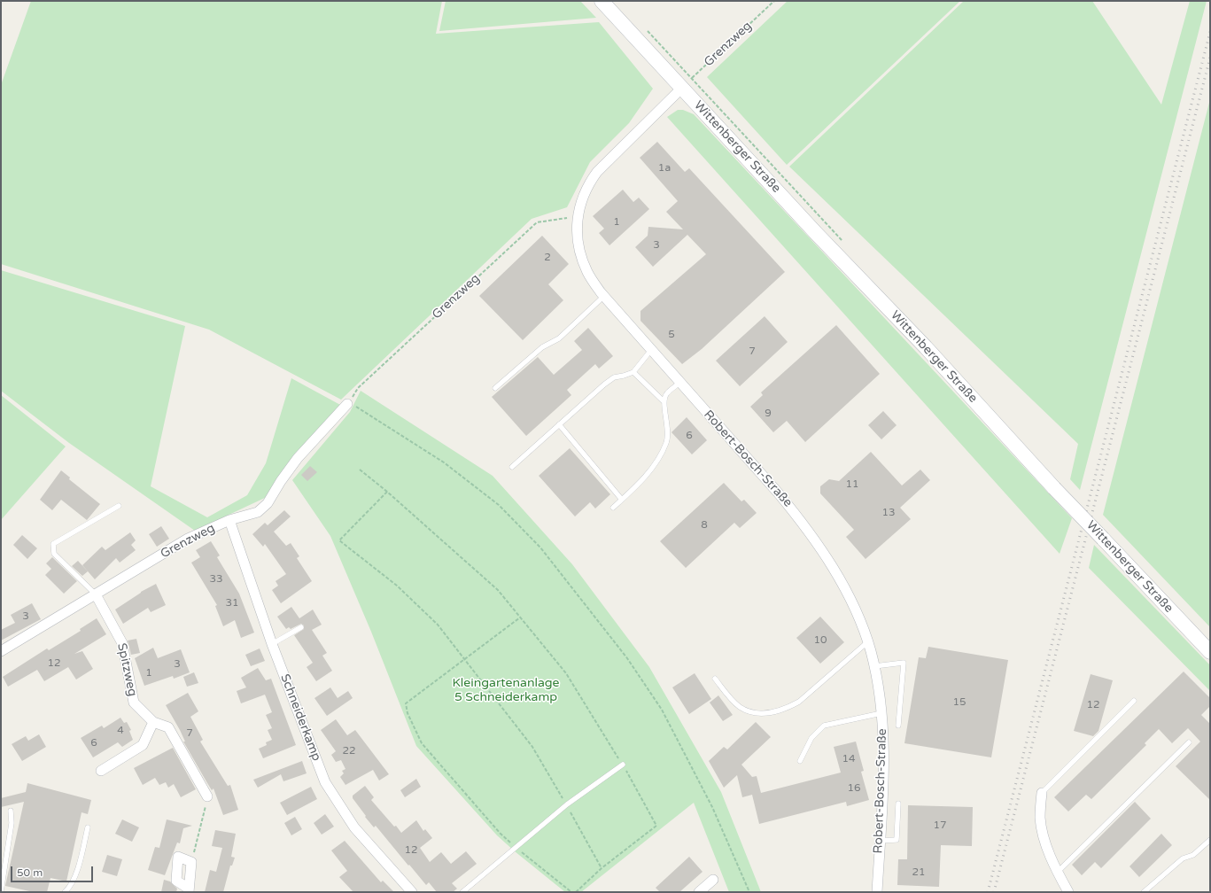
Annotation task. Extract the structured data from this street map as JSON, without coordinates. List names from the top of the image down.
{
  "streets": {
    "main road": ["Wittenberger Straße"],
    "street": [
      "Grenzweg",
      "Robert-Bosch-Straße",
      "Spitzweg",
      "Schneiderkamp"
    ]
  },
  "crossings": [
    ["Grenzweg", "Wittenberger Straße"],
    ["Grenzweg", "Robert-Bosch-Straße"],
    ["Grenzweg", "Spitzweg"],
    ["Grenzweg", "Schneiderkamp"],
    ["Wittenberger Straße", "Robert-Bosch-Straße"]
  ],
  "parks": ["Kleingartenanlage 5 Schneiderkamp"],
  "house_numbers": [
    "1a",
    "1",
    "3",
    "2",
    "5",
    "7",
    "9",
    "6",
    "11",
    "13",
    "8",
    "33",
    "31",
    "3",
    "10",
    "12",
    "3",
    "1",
    "15",
    "12",
    "4",
    "7",
    "6",
    "22",
    "14",
    "16",
    "17",
    "12",
    "21"
  ],
  "scale_bar": "50 m"
}
